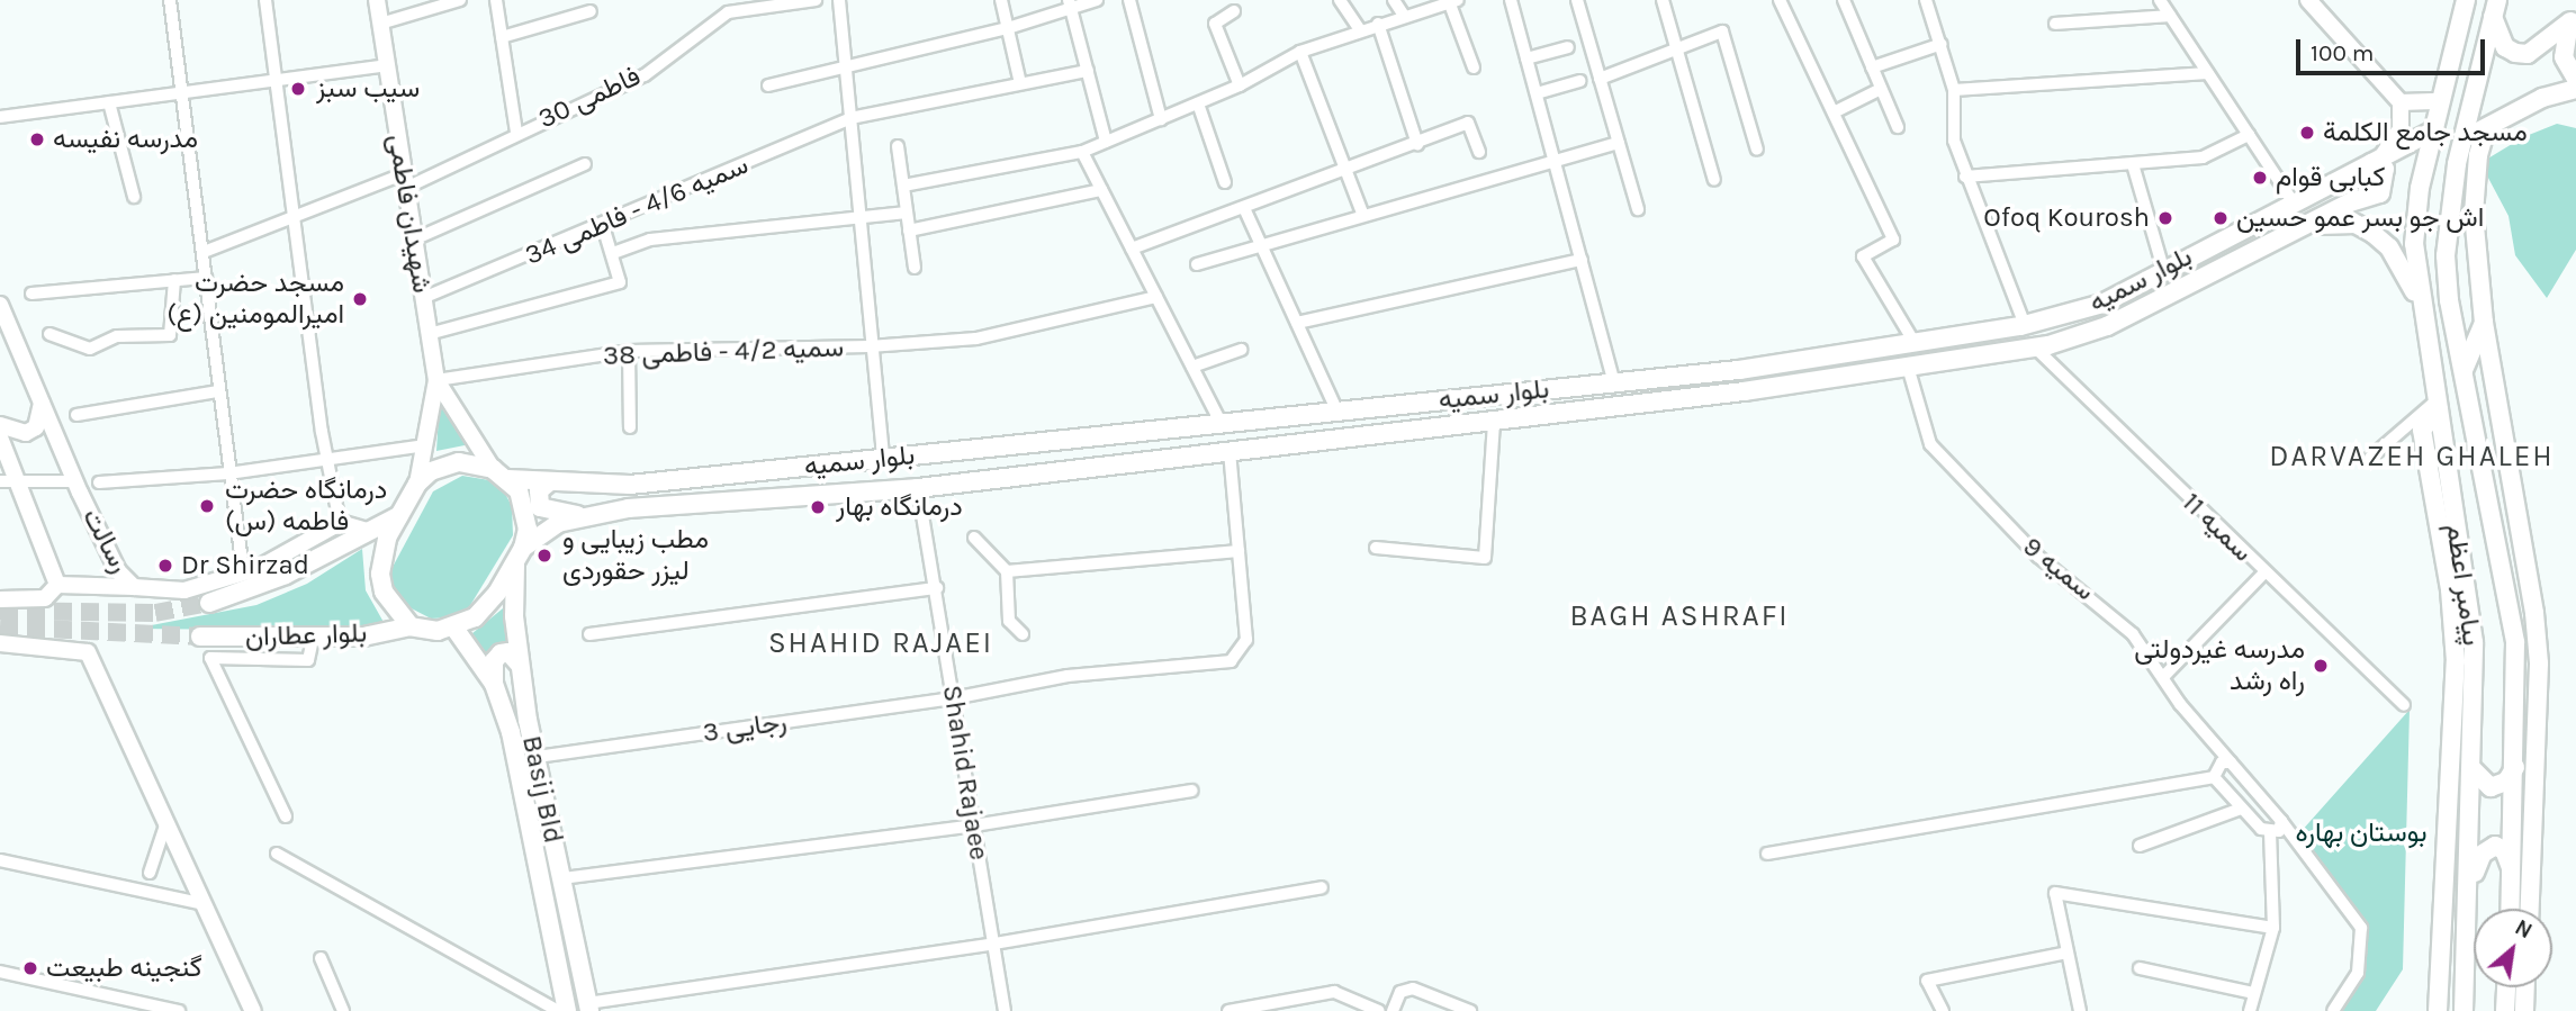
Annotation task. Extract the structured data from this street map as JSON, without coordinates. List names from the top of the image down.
{
  "streets": {
    "main road": [
      "بلوار سمیه",
      "پیامبر اعظم",
      "بلوار عطاران",
      "Basij Bld"
    ],
    "street": [
      "فاطمی 30",
      "سمیه 4/6 - فاطمی 34",
      "شهیدان فاطمی",
      "سمیه 4/2 - فاطمی 38",
      "سمیه 11",
      "رسالت",
      "سمیه 9",
      "رجایی 3",
      "Shahid Rajaee"
    ]
  },
  "crossings": [
    ["فاطمی 30", "شهیدان فاطمی"],
    ["سمیه 4/6 - فاطمی 34", "شهیدان فاطمی"],
    ["شهیدان فاطمی", "سمیه 4/2 - فاطمی 38"],
    ["بلوار سمیه", "سمیه 11"],
    ["بلوار سمیه", "سمیه 9"],
    ["بلوار سمیه", "پیامبر اعظم"],
    ["بلوار سمیه", "بلوار عطاران"],
    ["بلوار سمیه", "Shahid Rajaee"],
    ["بلوار سمیه", "Basij Bld"],
    ["بلوار عطاران", "Basij Bld"],
    ["رجایی 3", "Shahid Rajaee"],
    ["رجایی 3", "Basij Bld"]
  ],
  "districts": ["DARVAZEH GHALEH", "BAGH ASHRAFI", "SHAHID RAJAEI"],
  "parks": ["بوستان بهاره"],
  "places": [
    "سیب سبز",
    "مسجد جامع الکلمة",
    "مدرسه نفیسه",
    "کبابی قوام",
    "Ofoq Kourosh",
    "اش جو بسر عمو حسین",
    "مسجد حضرت امیرالمومنین (ع)",
    "درمانگاه حضرت فاطمه (س)",
    "درمانگاه بهار",
    "مطب زیبایی و لیزر حقوردی",
    "Dr Shirzad",
    "مدرسه غیردولتی راه رشد",
    "گنجینه طبیعت"
  ],
  "scale_bar": "100 m",
  "north": "top right"
}
